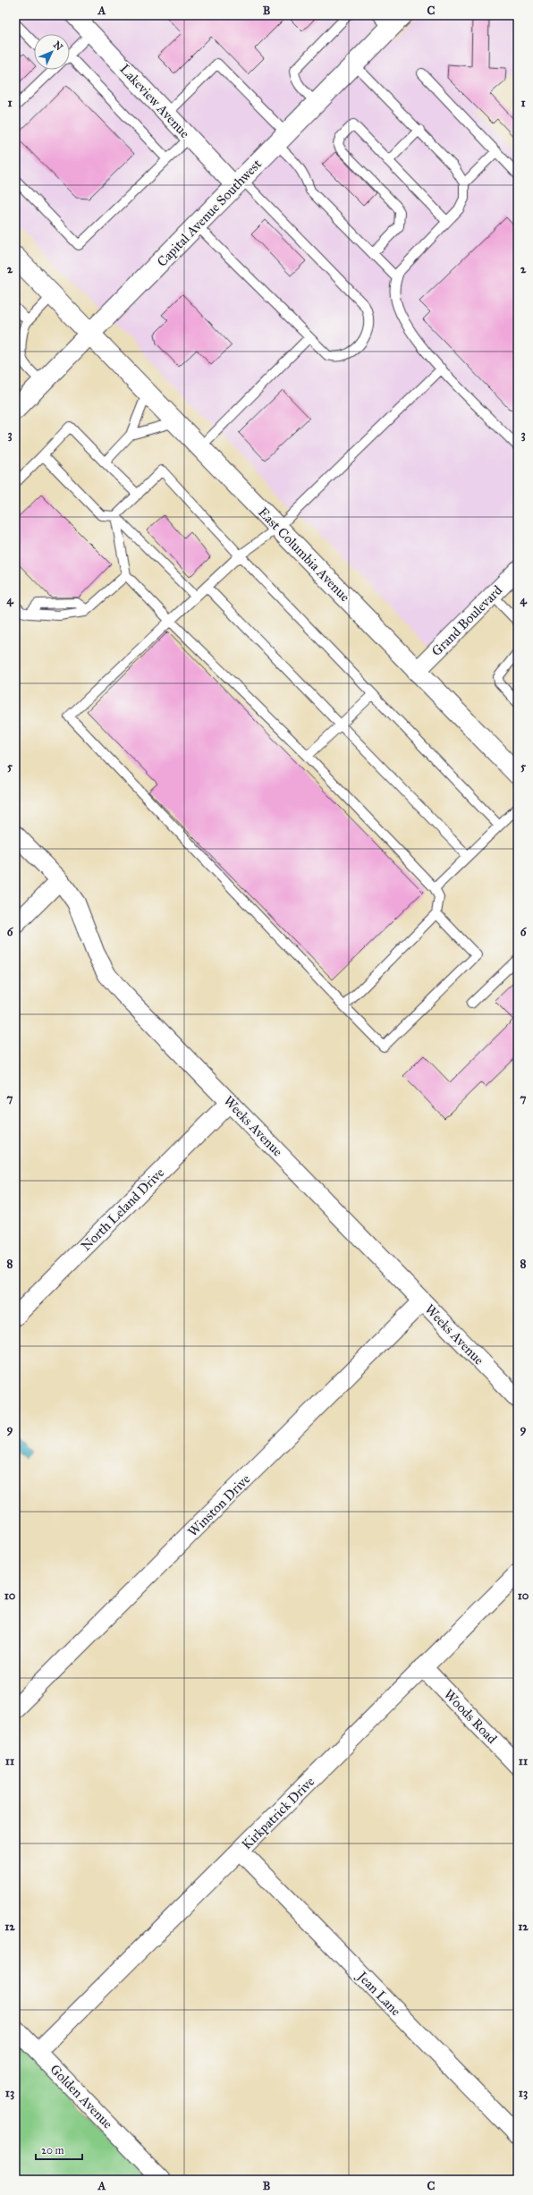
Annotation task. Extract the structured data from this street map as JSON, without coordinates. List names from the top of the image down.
{
  "streets": {
    "main road": ["Capital Avenue Southwest", "East Columbia Avenue"],
    "street": [
      "Lakeview Avenue",
      "Grand Boulevard",
      "Weeks Avenue",
      "North Leland Drive",
      "Winston Drive",
      "Woods Road",
      "Kirkpatrick Drive",
      "Jean Lane",
      "Golden Avenue"
    ]
  },
  "crossings": [
    ["Lakeview Avenue", "Capital Avenue Southwest"],
    ["Capital Avenue Southwest", "East Columbia Avenue"],
    ["East Columbia Avenue", "Grand Boulevard"],
    ["Weeks Avenue", "North Leland Drive"],
    ["Weeks Avenue", "Winston Drive"],
    ["Woods Road", "Kirkpatrick Drive"],
    ["Kirkpatrick Drive", "Jean Lane"],
    ["Kirkpatrick Drive", "Golden Avenue"]
  ],
  "scale_bar": "20 m",
  "north": "top right",
  "grid": {
    "columns": ["A", "B", "C"],
    "rows": [
      "1",
      "2",
      "3",
      "4",
      "5",
      "6",
      "7",
      "8",
      "9",
      "10",
      "11",
      "12",
      "13"
    ]
  }
}
